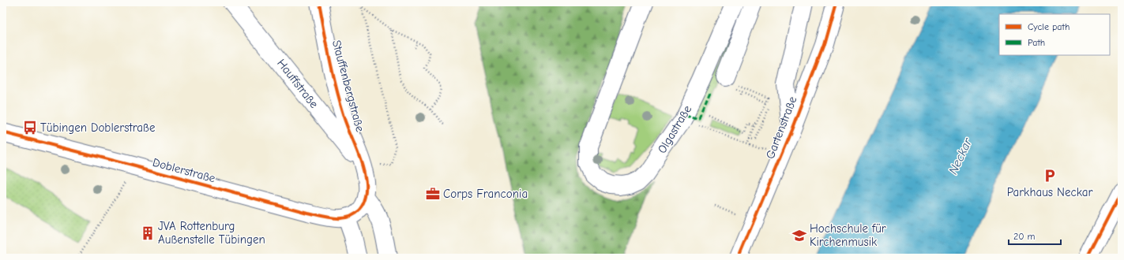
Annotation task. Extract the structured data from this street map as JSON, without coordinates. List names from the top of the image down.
{
  "streets": {
    "street": [
      "Hauffstraße",
      "Stauffenbergstraße",
      "Gartenstraße",
      "Olgastraße",
      "Doblerstraße"
    ]
  },
  "crossings": [
    ["Hauffstraße", "Stauffenbergstraße"],
    ["Stauffenbergstraße", "Doblerstraße"]
  ],
  "water": ["Neckar"],
  "places": {
    "bus stop": ["Tübingen Doblerstraße"],
    "parking": ["Parkhaus Neckar"],
    "office": ["Corps Franconia"],
    "building": ["JVA Rottenburg Außenstelle Tübingen"],
    "school or university": ["Hochschule für Kirchenmusik"]
  },
  "legend": ["Cycle path", "Path"],
  "scale_bar": "20 m"
}
